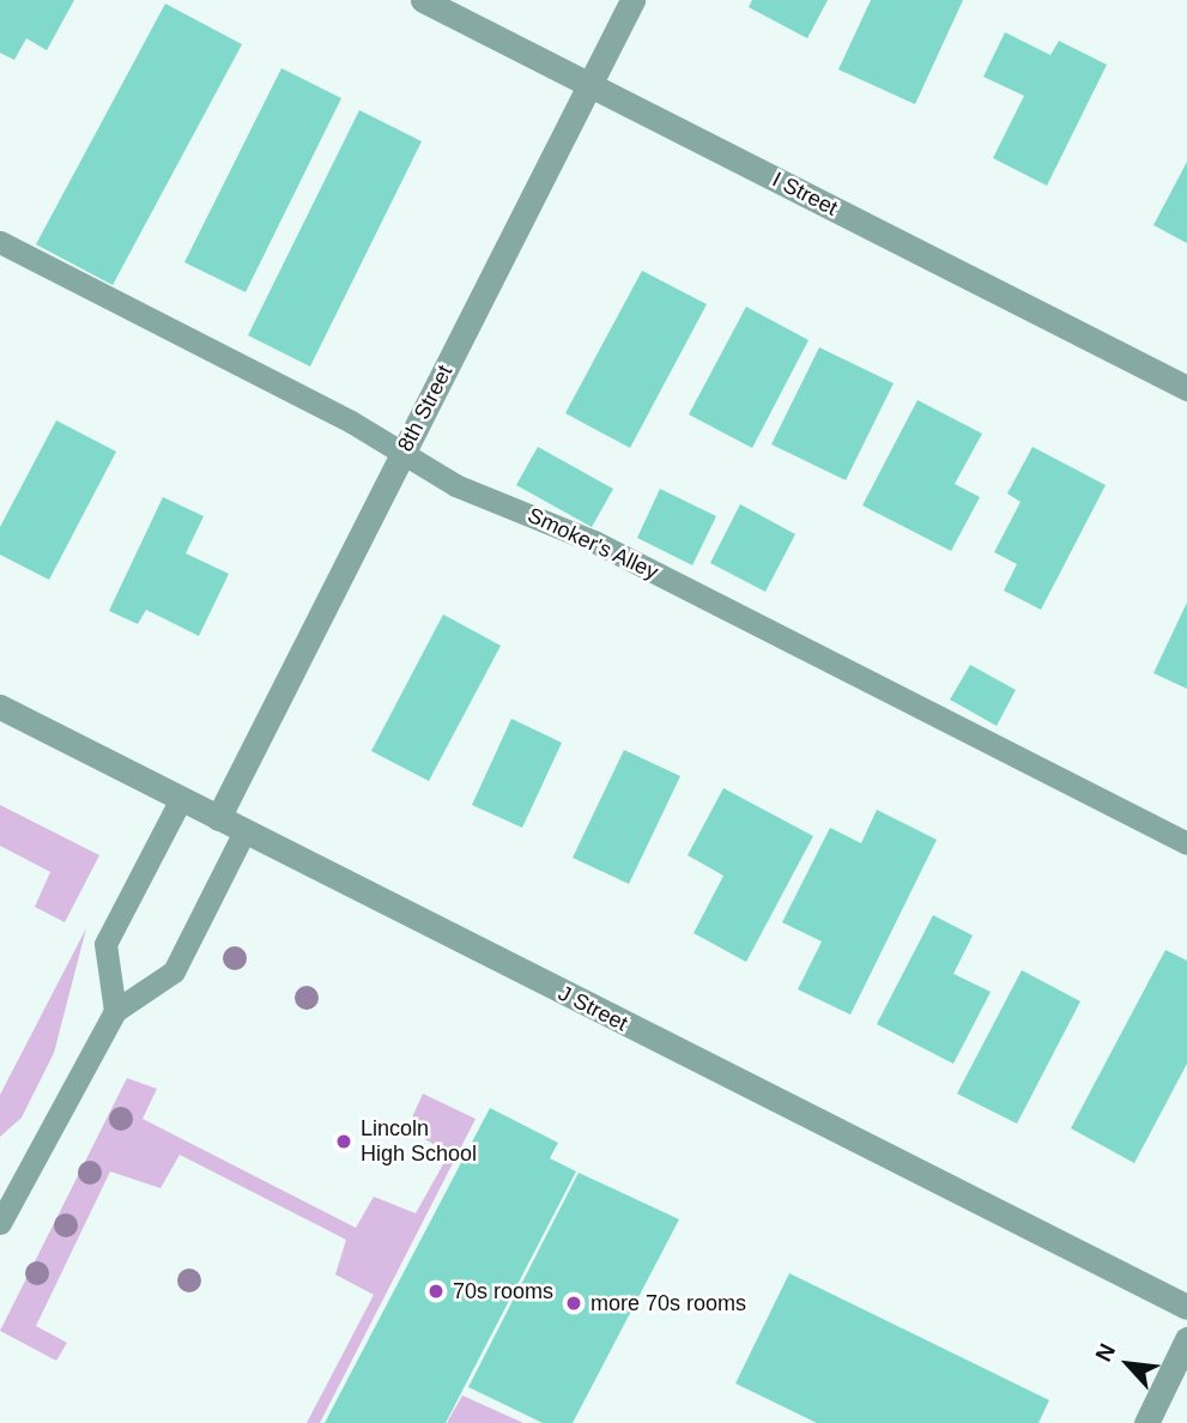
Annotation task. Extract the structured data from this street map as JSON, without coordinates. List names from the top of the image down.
{
  "streets": {
    "street": ["I Street", "8th Street", "J Street"],
    "lane": ["Smoker's Alley"]
  },
  "crossings": [
    ["I Street", "8th Street"],
    ["8th Street", "Smoker's Alley"],
    ["8th Street", "J Street"]
  ],
  "places": ["Lincoln High School", "70s rooms", "more 70s rooms"],
  "north": "top left"
}
